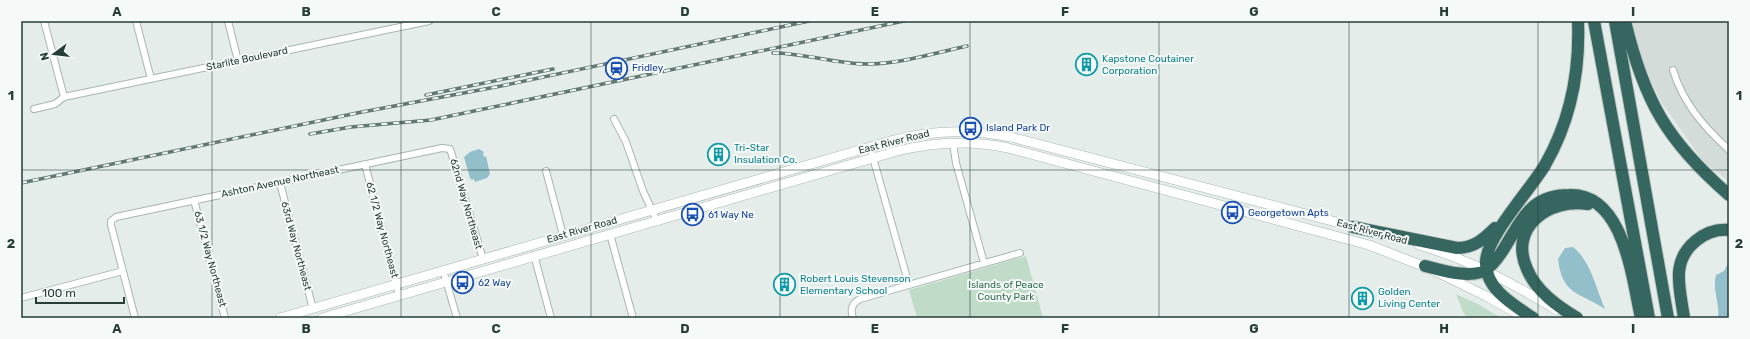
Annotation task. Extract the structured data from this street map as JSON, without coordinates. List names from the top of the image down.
{
  "streets": {
    "main road": ["East River Road"],
    "street": [
      "Starlite Boulevard",
      "Ashton Avenue Northeast",
      "62nd Way Northeast",
      "62 1/2 Way Northeast",
      "63rd Way Northeast",
      "63 1/2 Way Northeast"
    ]
  },
  "crossings": [
    ["East River Road", "62nd Way Northeast"],
    ["East River Road", "62 1/2 Way Northeast"],
    ["East River Road", "63rd Way Northeast"],
    ["Ashton Avenue Northeast", "62nd Way Northeast"],
    ["Ashton Avenue Northeast", "62 1/2 Way Northeast"],
    ["Ashton Avenue Northeast", "63rd Way Northeast"],
    ["Ashton Avenue Northeast", "63 1/2 Way Northeast"]
  ],
  "parks": ["Islands of Peace County Park"],
  "places": {
    "building": [
      "Kapstone Coutainer Corporation",
      "Tri-Star Insulation Co.",
      "Robert Louis Stevenson Elementary School",
      "Golden Living Center"
    ],
    "station": ["Fridley"],
    "bus stop": [
      "Island Park Dr",
      "Georgetown Apts",
      "61 Way Ne",
      "62 Way"
    ]
  },
  "scale_bar": "100 m",
  "north": "left",
  "grid": {
    "columns": [
      "A",
      "B",
      "C",
      "D",
      "E",
      "F",
      "G",
      "H",
      "I"
    ],
    "rows": ["1", "2"]
  }
}
